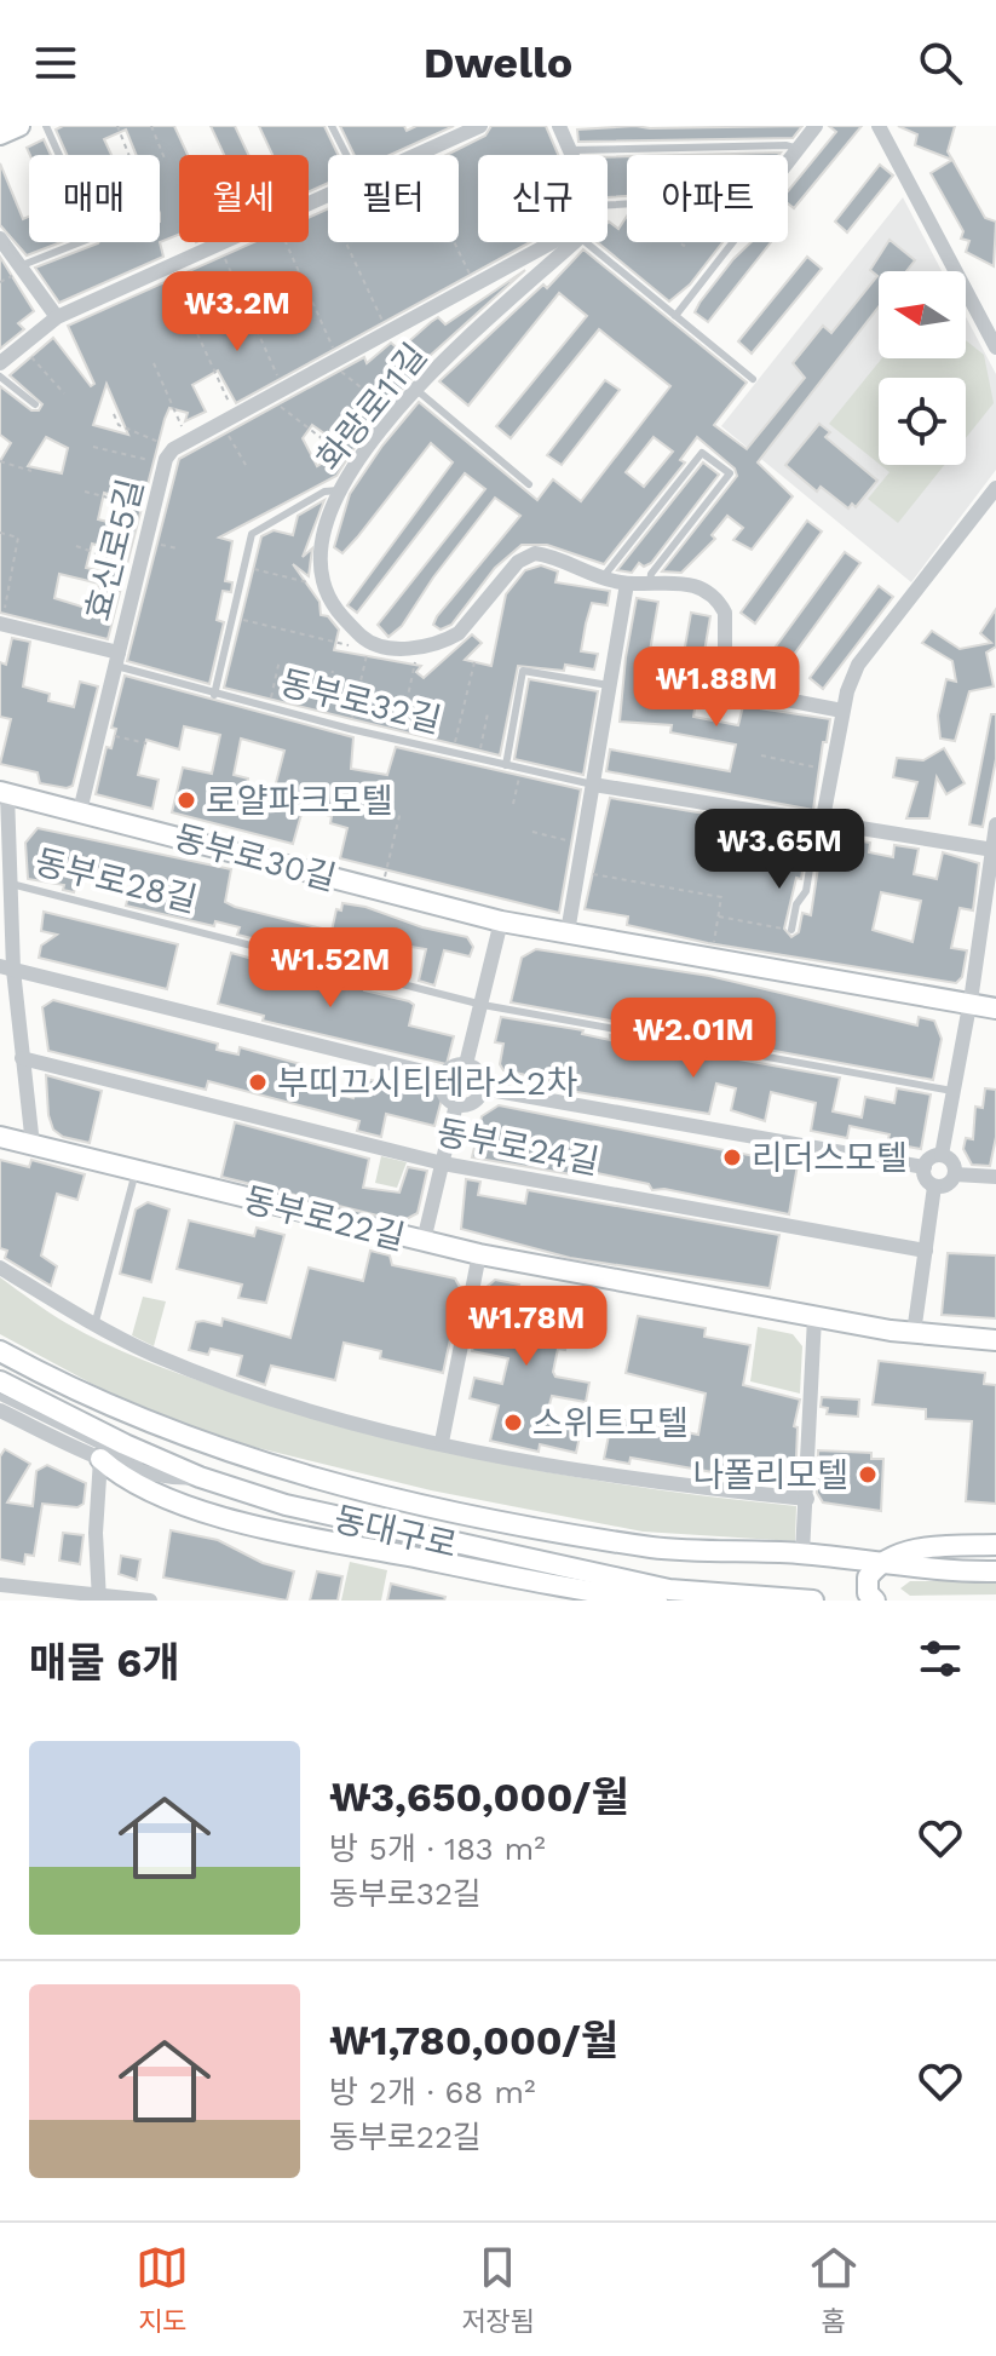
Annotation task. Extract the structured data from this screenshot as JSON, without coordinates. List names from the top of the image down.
{
  "streets": {
    "main road": ["동부로30길", "동부로22길", "동대구로"],
    "street": [
      "화랑로11길",
      "효신로5길",
      "동부로32길",
      "동부로28길",
      "동부로24길"
    ]
  },
  "crossings": [
    ["효신로5길", "동부로32길"],
    ["효신로5길", "동부로30길"],
    ["동부로30길", "동부로28길"]
  ],
  "places": [
    "로얄파크모텔",
    "부띠끄시티테라스2차",
    "리더스모텔",
    "스위트모텔",
    "나폴리모텔"
  ],
  "north": "left",
  "page": {
    "header": "Dwello",
    "chip": [
      "매매",
      "월세",
      "필터",
      "신규",
      "아파트"
    ],
    "price": [
      "₩3.2M",
      "₩1.88M",
      "₩3.65M",
      "₩1.52M",
      "₩2.01M",
      "₩1.78M"
    ],
    "heading": "매물 6개",
    "list": [
      {
        "name": "₩3,650,000/월",
        "note": "방 5개 · 183 m² · 동부로32길"
      },
      {
        "name": "₩1,780,000/월",
        "note": "방 2개 · 68 m² · 동부로22길"
      }
    ],
    "tabs": ["지도", "저장됨", "홈"]
  }
}
